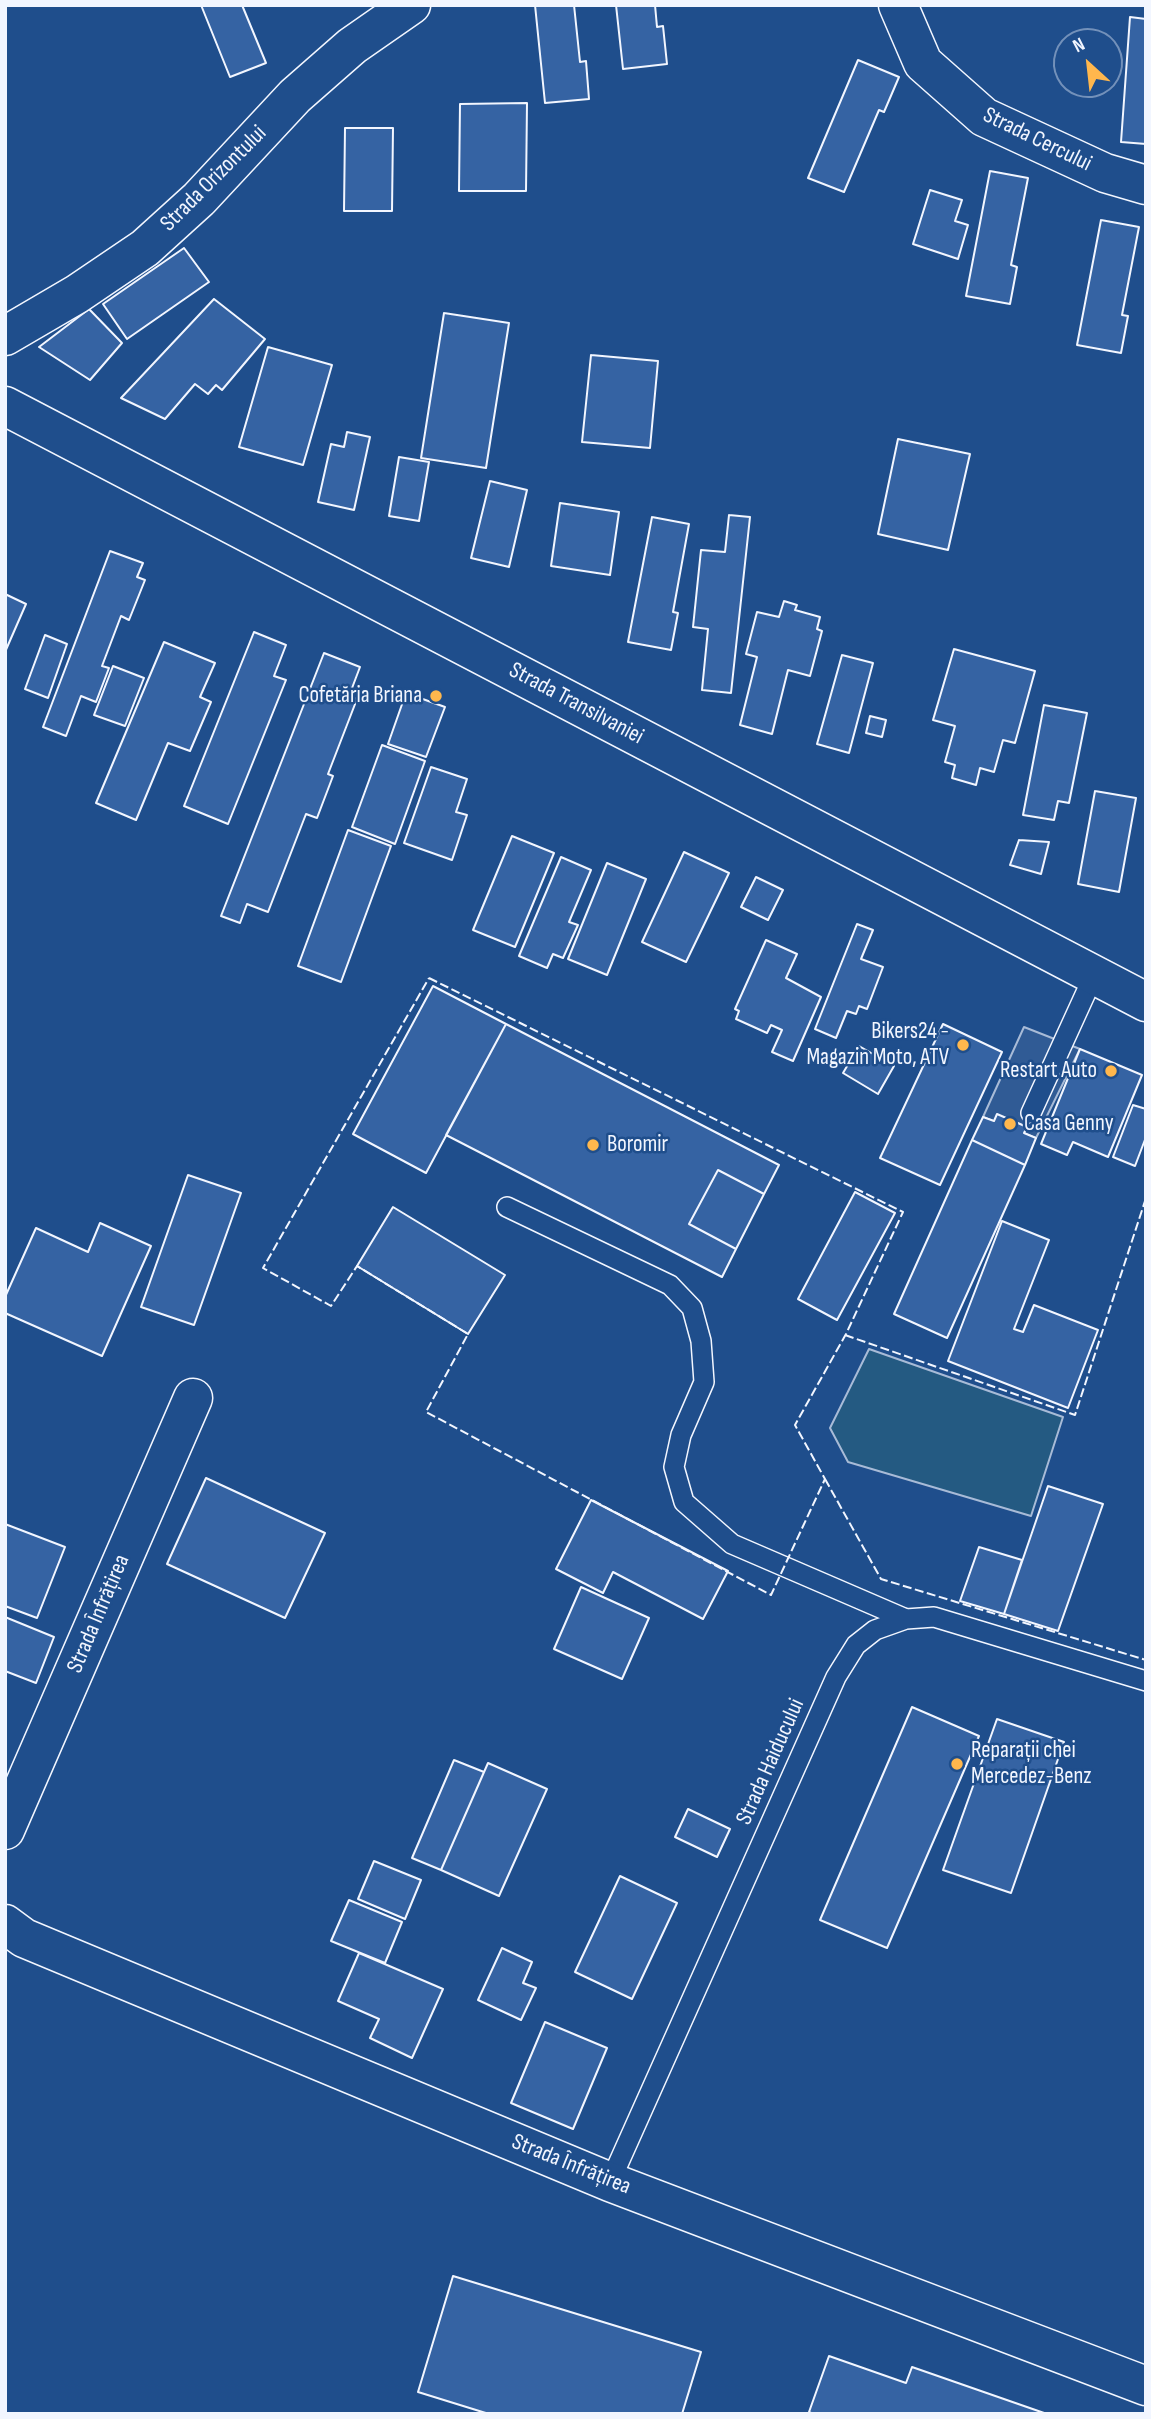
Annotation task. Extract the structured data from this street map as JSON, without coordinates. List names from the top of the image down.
{
  "streets": {
    "street": [
      "Strada Cercului",
      "Strada Orizontului",
      "Strada Transilvaniei",
      "Strada Înfrățirea"
    ],
    "lane": ["Strada Haiducului"]
  },
  "crossings": [
    ["Strada Înfrățirea", "Strada Haiducului"]
  ],
  "places": [
    "Cofetăria Briana",
    "Bikers24 - Magazin Moto, ATV",
    "Restart Auto",
    "Casa Genny",
    "Boromir",
    "Reparații chei Mercedez-Benz"
  ],
  "north": "top left"
}
